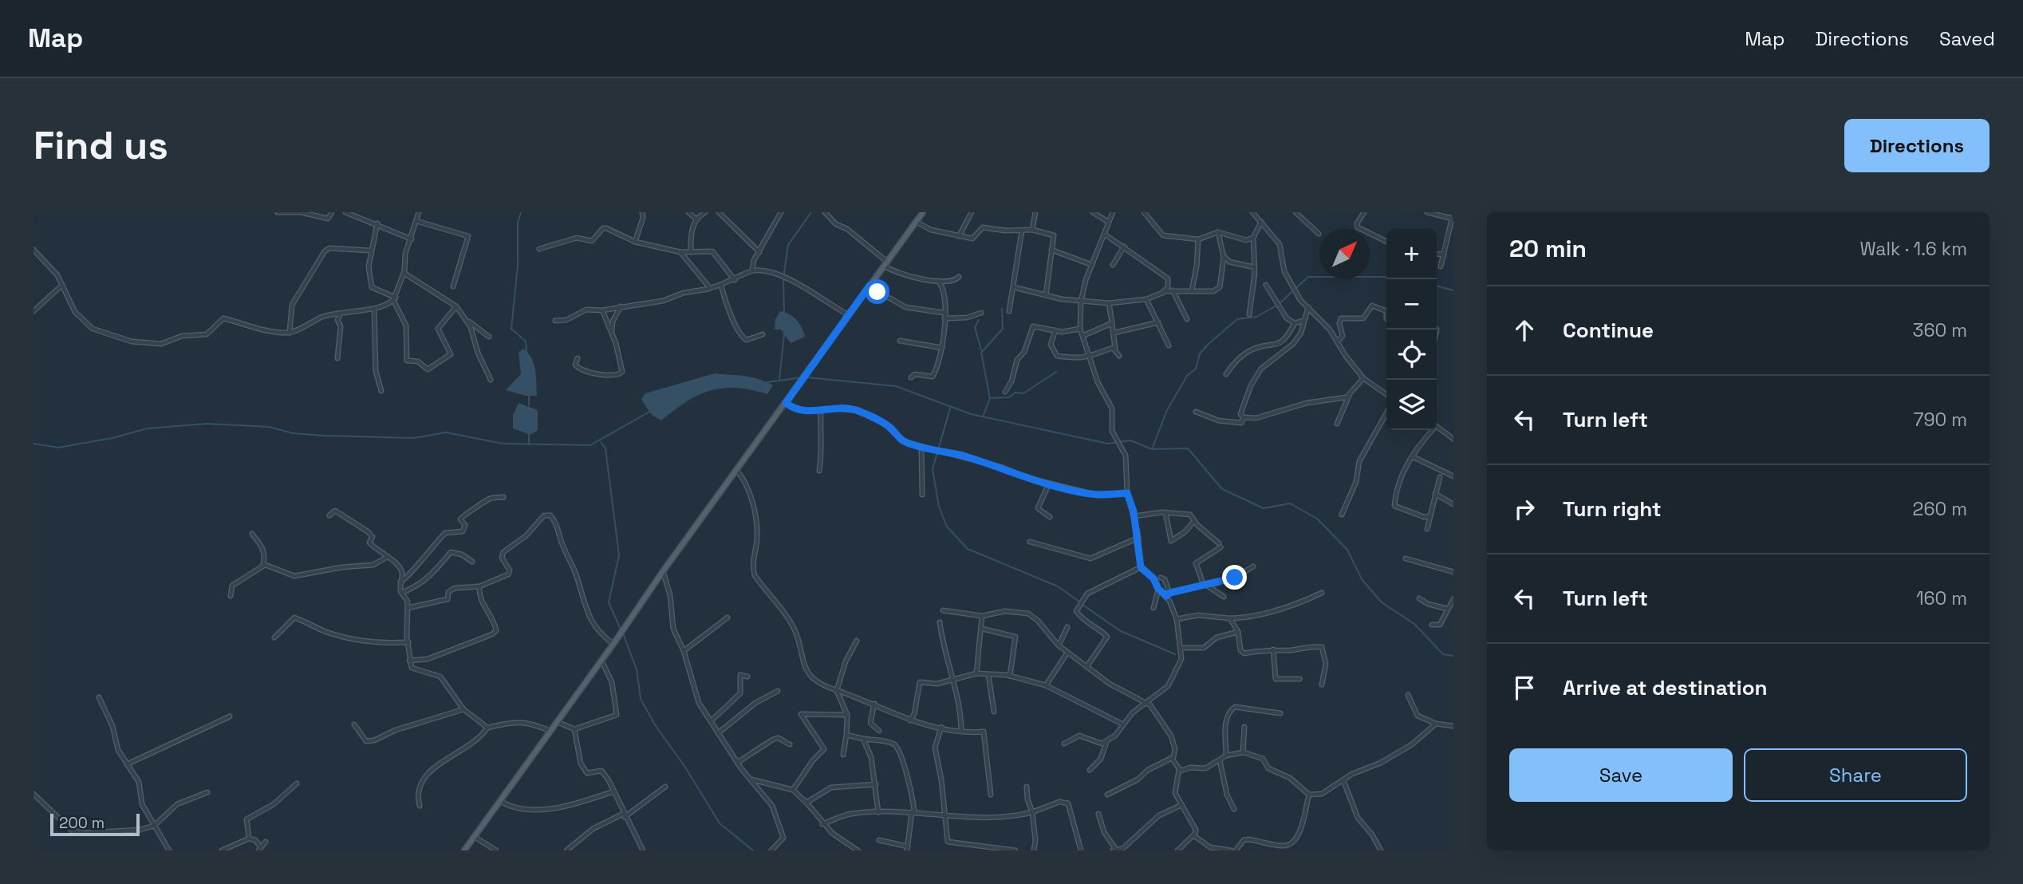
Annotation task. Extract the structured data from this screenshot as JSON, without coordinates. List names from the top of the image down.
{
  "scale_bar": "200 m",
  "north": "top right",
  "page": {
    "header": "Map",
    "nav": ["Map", "Directions", "Saved"],
    "buttons": [
      "Directions",
      ["Save", "Share"]
    ],
    "title": "Find us",
    "heading": ["20 min", "Walk · 1.6 km"],
    "map_buttons": ["+", "−"],
    "list": [
      ["Continue", "360 m"],
      ["Turn left", "790 m"],
      ["Turn right", "260 m"],
      ["Turn left", "160 m"],
      "Arrive at destination"
    ],
    "scale": "200 m"
  }
}
